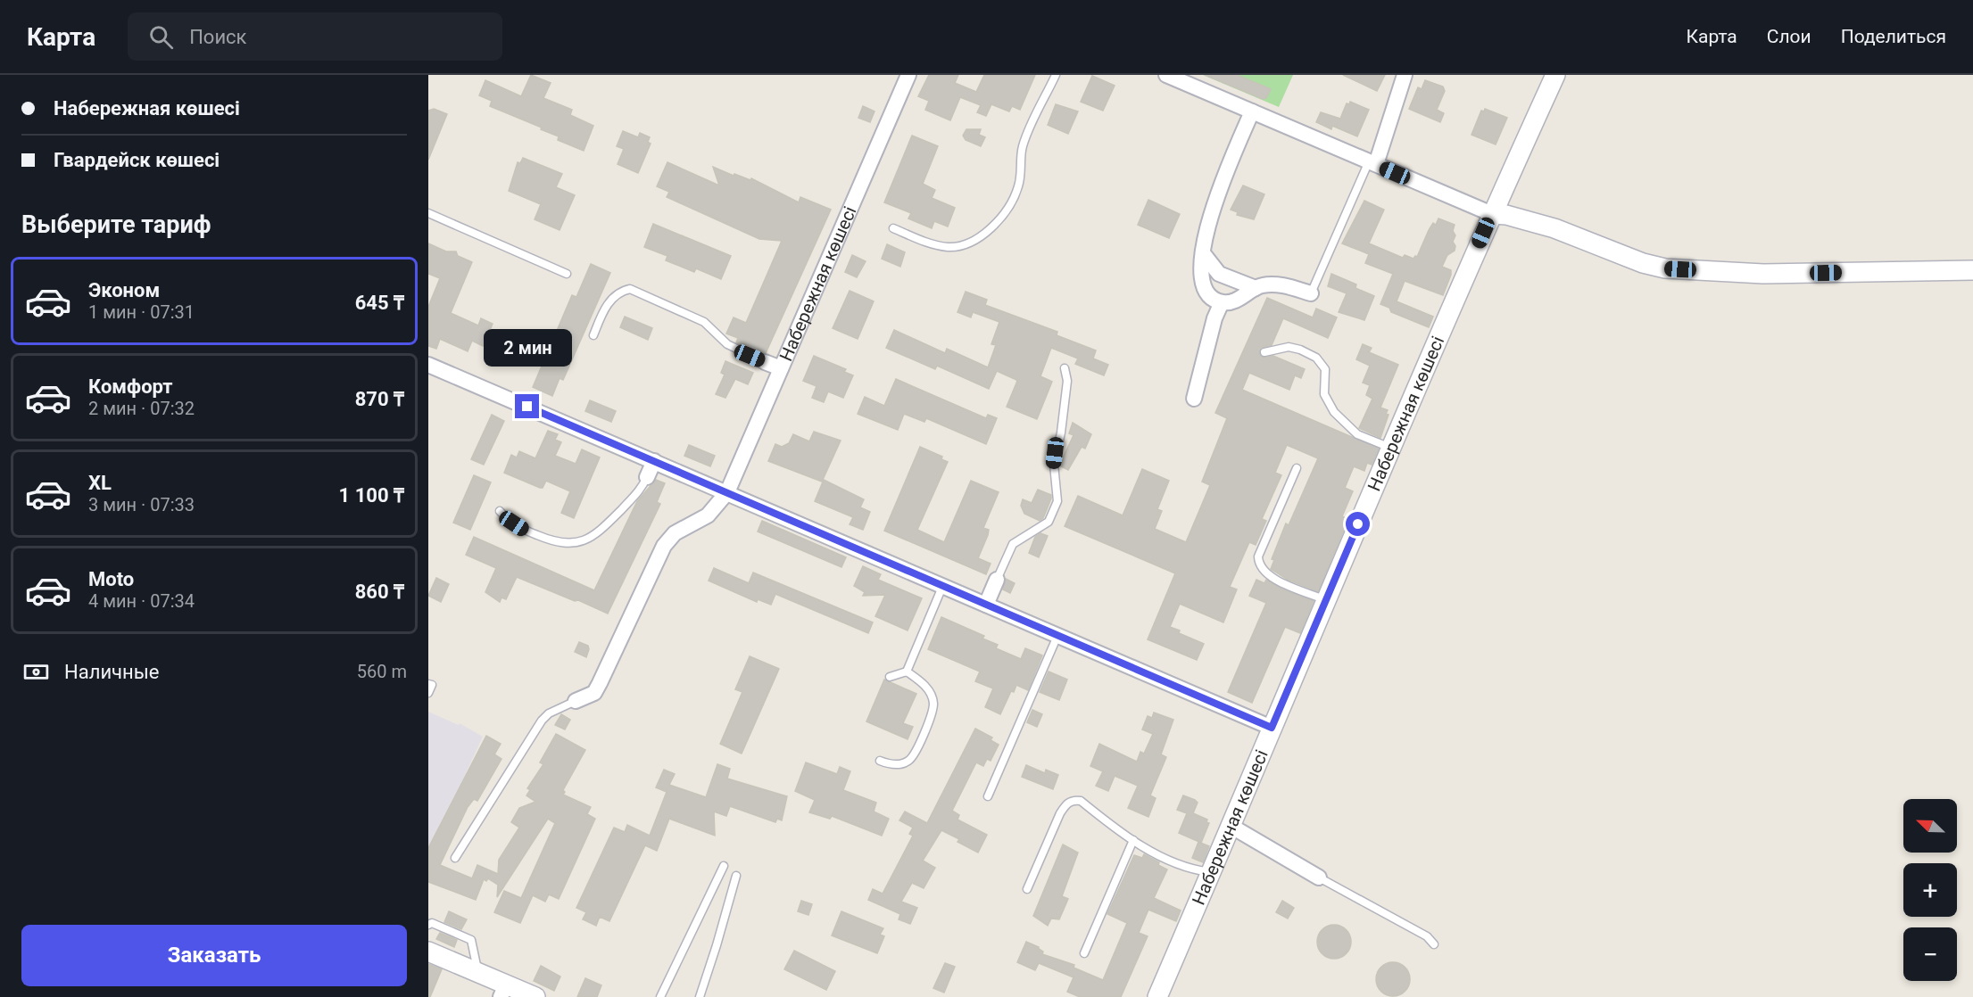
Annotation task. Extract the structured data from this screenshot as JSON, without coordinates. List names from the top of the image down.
{
  "streets": {
    "street": ["Набережная көшесі"]
  },
  "north": "top left",
  "page": {
    "header": "Карта",
    "search": "Поиск",
    "nav": ["Карта", "Слои", "Поделиться"],
    "banner": ["Набережная көшесі", "Гвардейск көшесі"],
    "heading": "Выберите тариф",
    "list": [
      {
        "name": "Эконом",
        "note": "1 мин · 07:31",
        "value": "645 ₸"
      },
      {
        "name": "Комфорт",
        "note": "2 мин · 07:32",
        "value": "870 ₸"
      },
      {
        "name": "XL",
        "note": "3 мин · 07:33",
        "value": "1 100 ₸"
      },
      {
        "name": "Moto",
        "note": "4 мин · 07:34",
        "value": "860 ₸"
      }
    ],
    "bubble": "2 мин",
    "pay": ["Наличные", "560 m"],
    "map_buttons": ["+", "−"],
    "buttons": "Заказать"
  }
}
